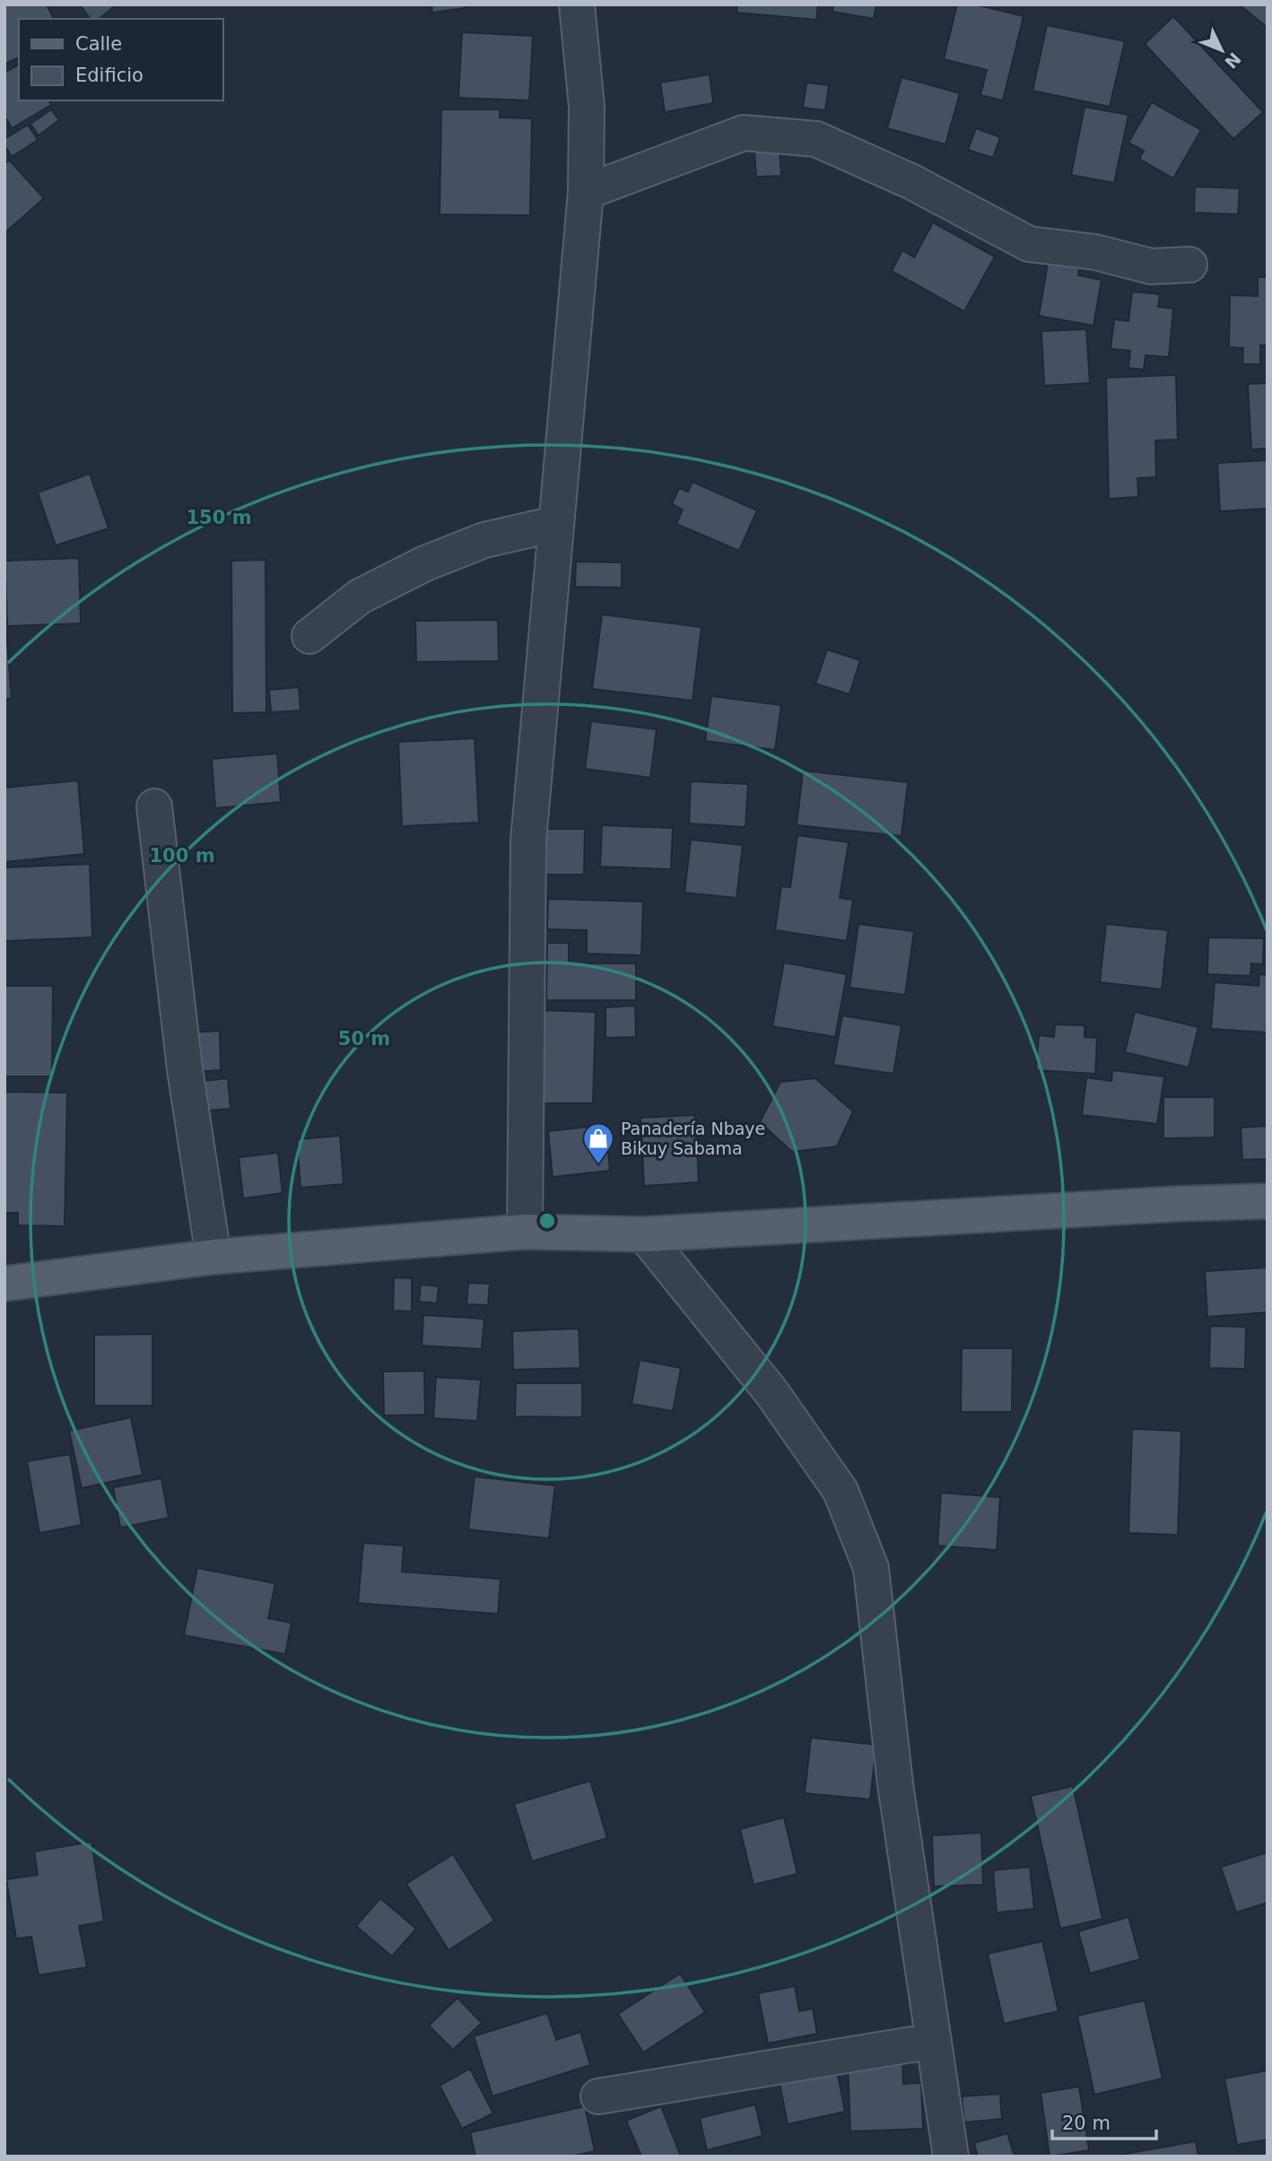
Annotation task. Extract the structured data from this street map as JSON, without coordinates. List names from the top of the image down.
{
  "places": {
    "shop": ["Panadería Nbaye Bikuy Sabama"]
  },
  "legend": ["Calle", "Edificio"],
  "scale_bar": "20 m",
  "north": "bottom right",
  "rings": ["150 m", "100 m", "50 m"]
}
